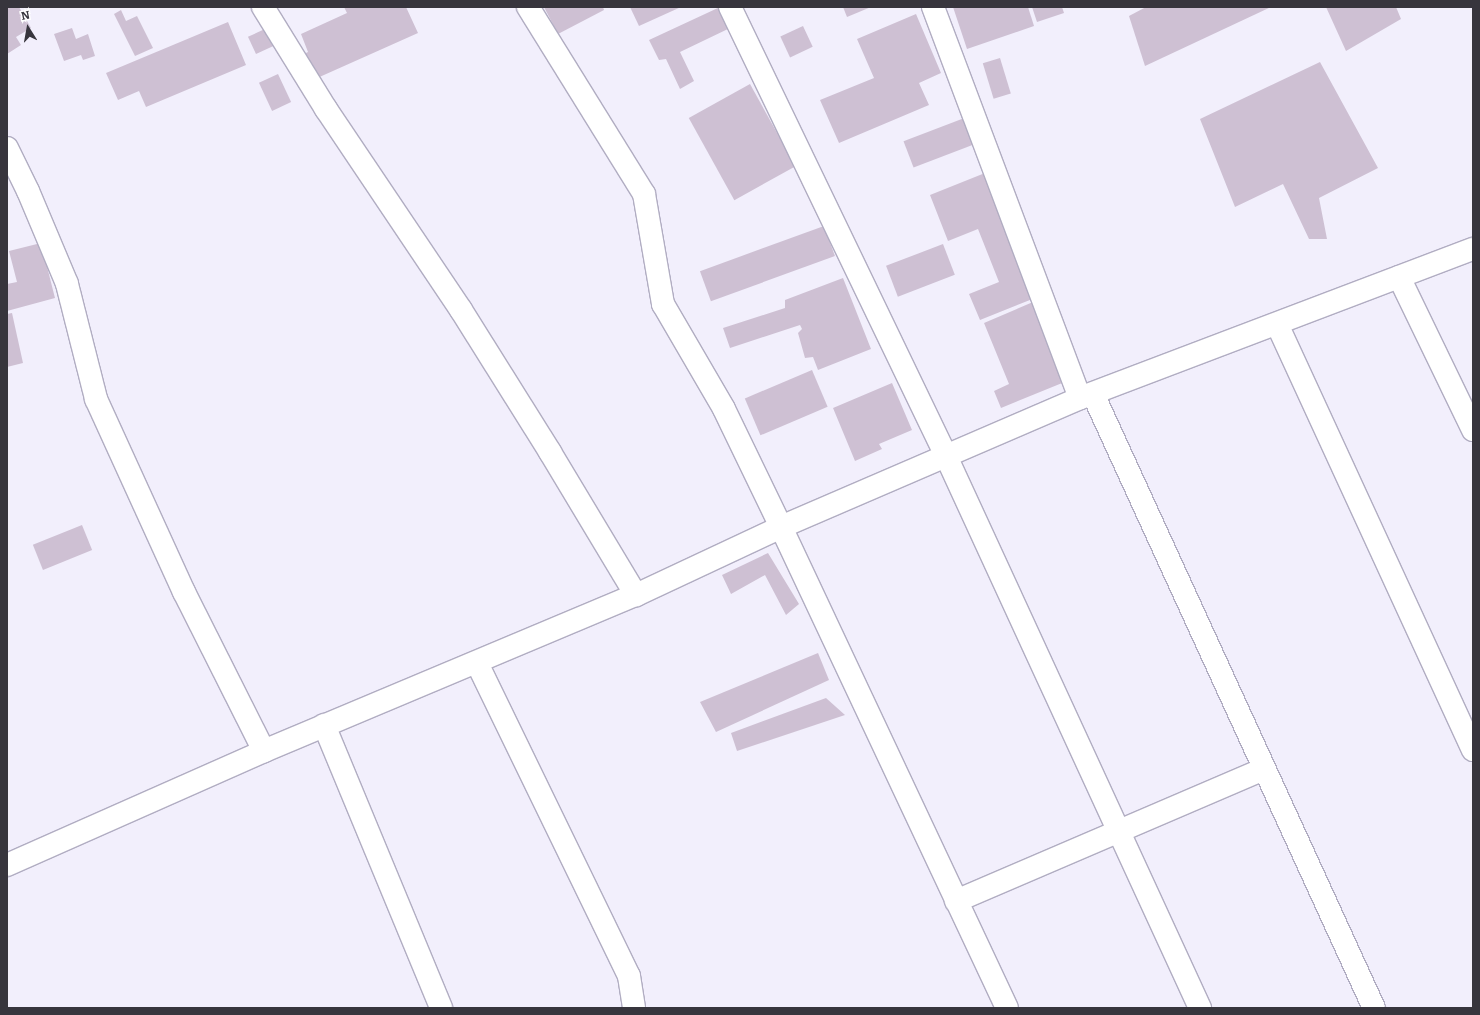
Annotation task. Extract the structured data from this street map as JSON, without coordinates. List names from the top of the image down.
{
  "north": "top"
}
